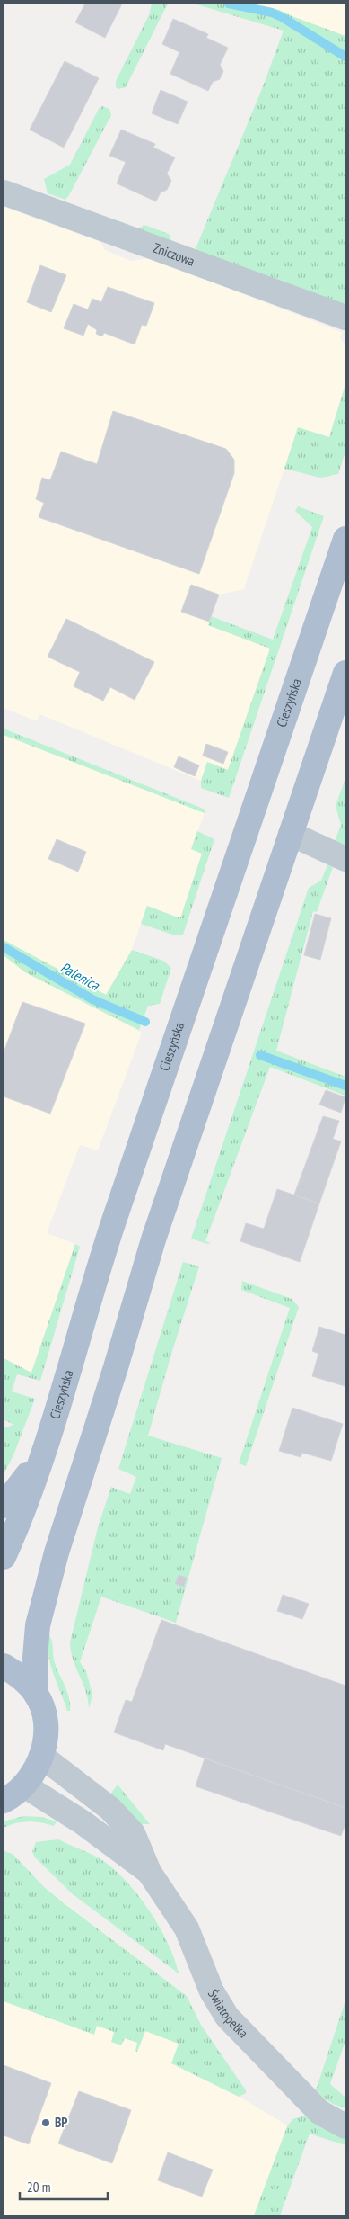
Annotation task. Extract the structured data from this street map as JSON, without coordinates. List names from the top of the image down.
{
  "streets": {
    "main road": ["Cieszyńska"],
    "street": ["Zniczowa", "Światopełka"]
  },
  "water": ["Palenica"],
  "places": ["BP"],
  "scale_bar": "20 m"
}
